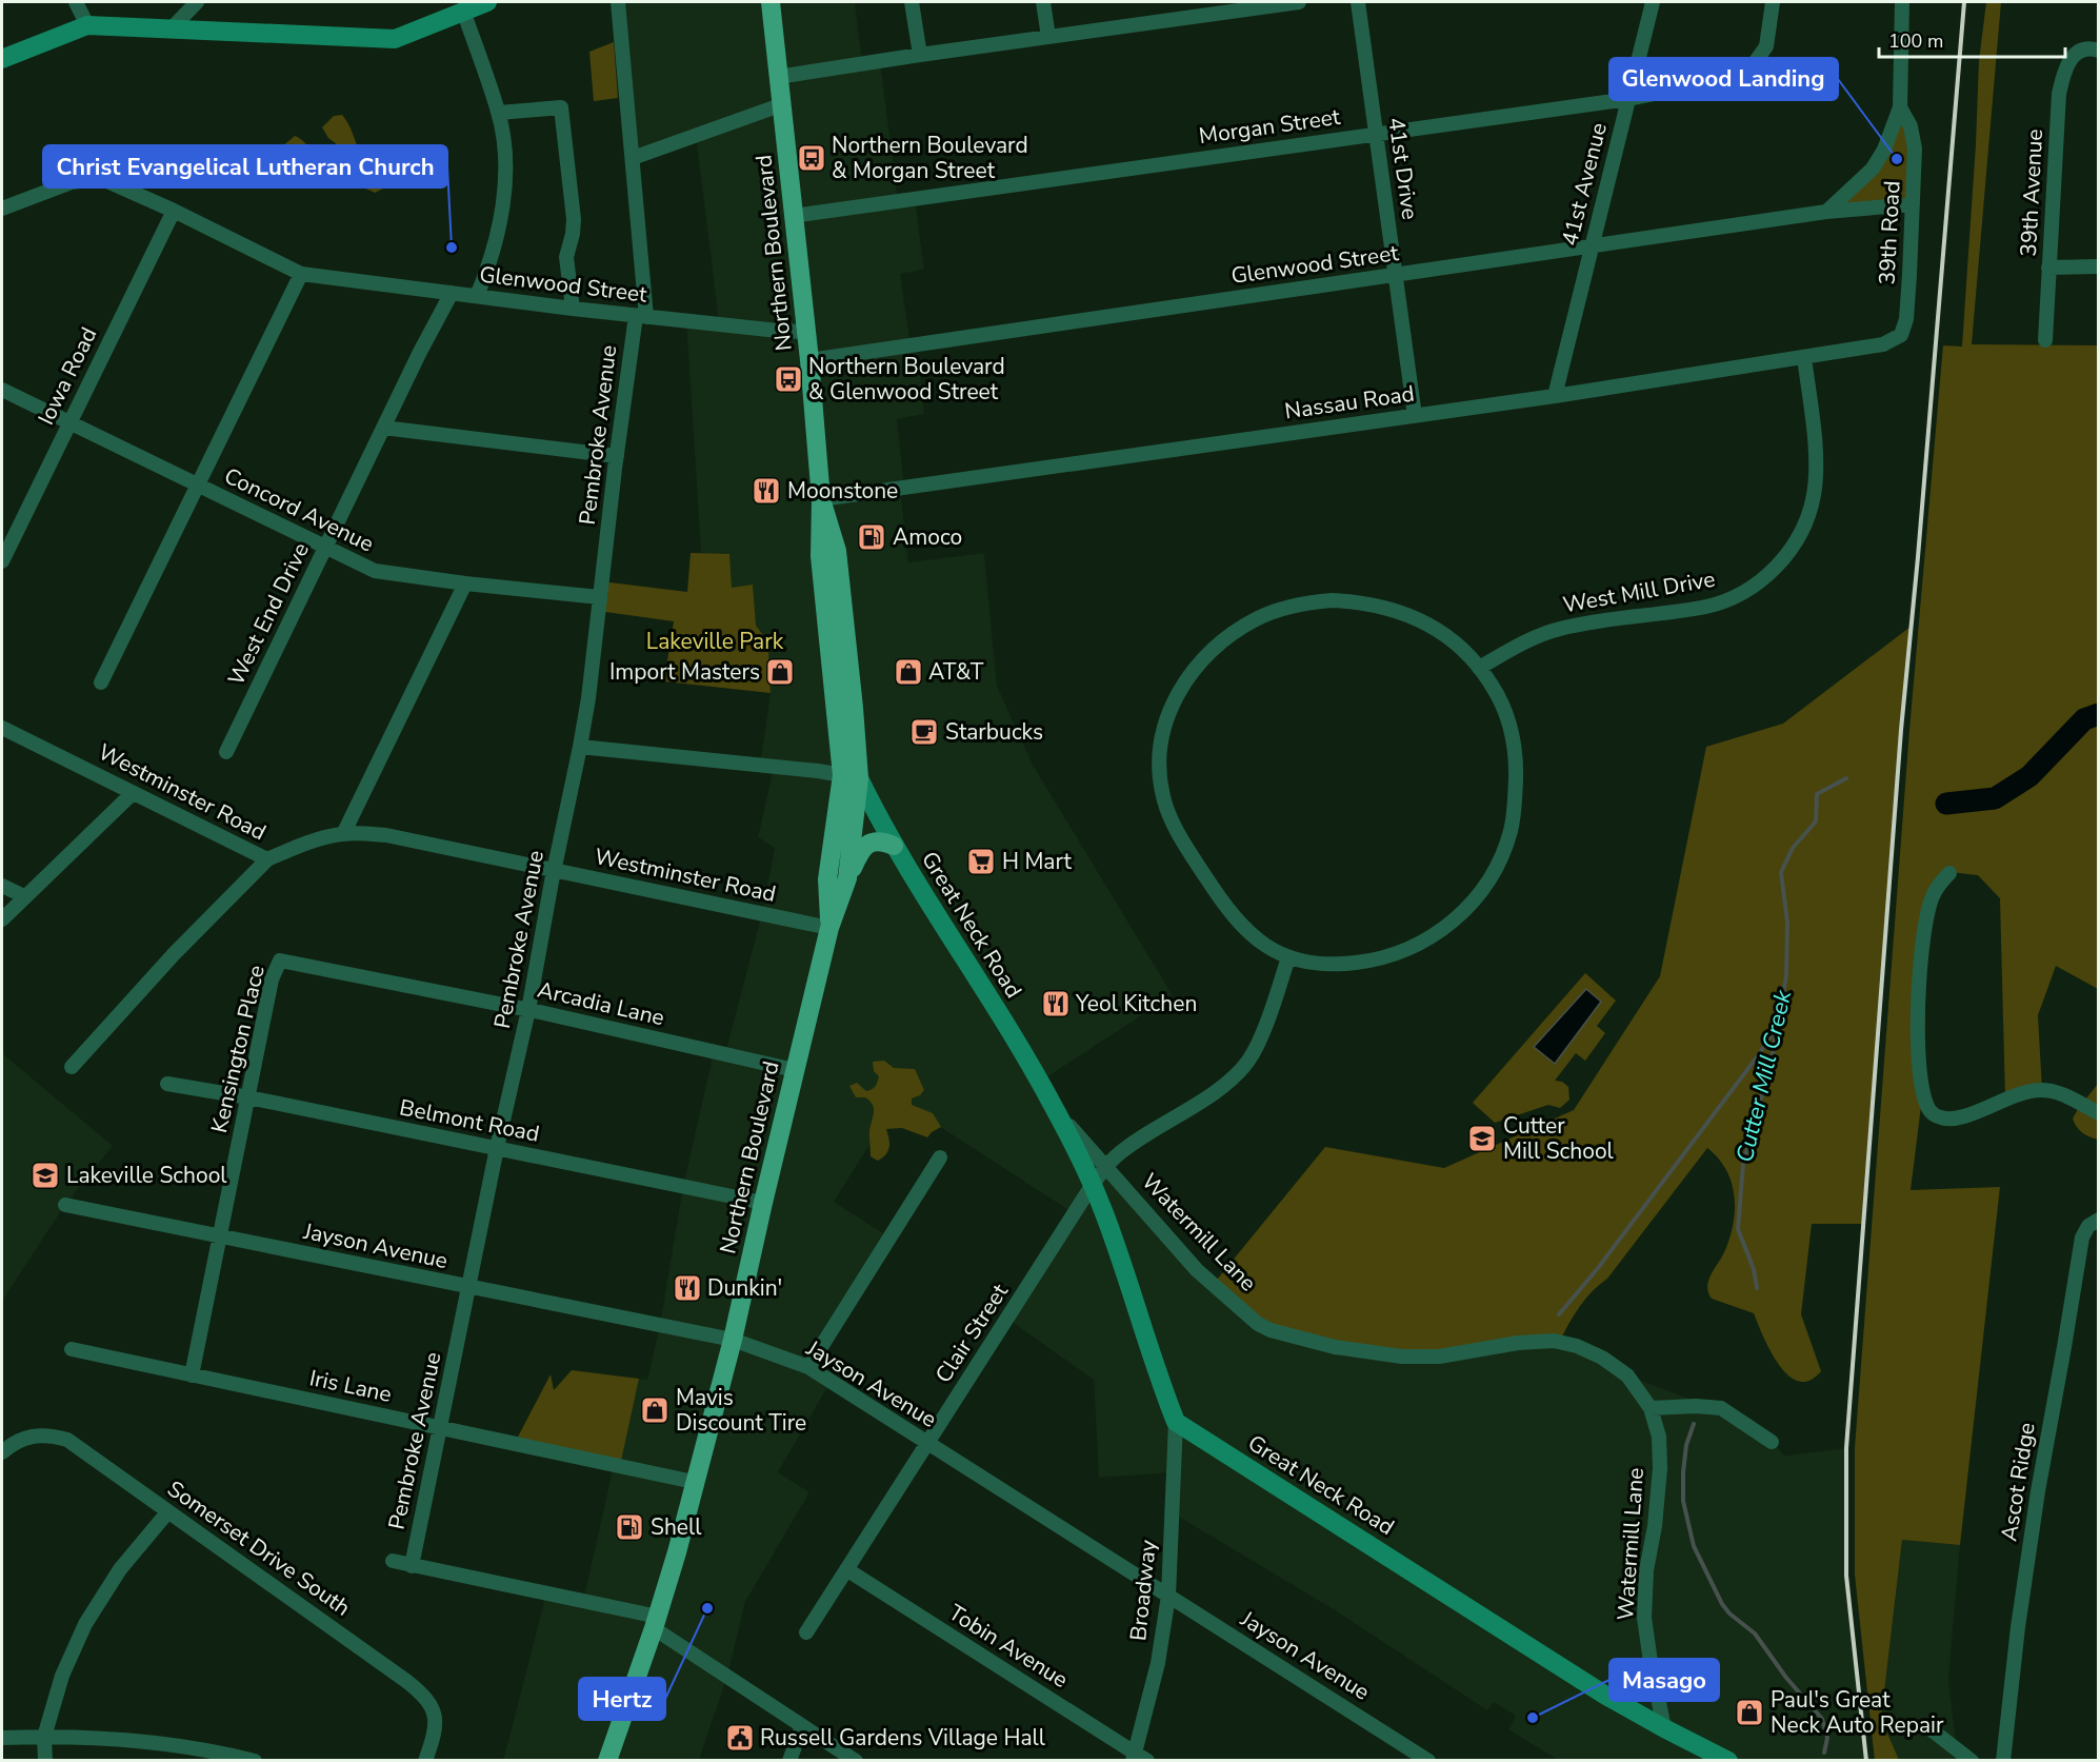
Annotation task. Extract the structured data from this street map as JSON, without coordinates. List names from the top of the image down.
{
  "streets": {
    "main road": ["Northern Boulevard", "Great Neck Road"],
    "street": [
      "Morgan Street",
      "41st Drive",
      "41st Avenue",
      "39th Avenue",
      "39th Road",
      "Glenwood Street",
      "Iowa Road",
      "Nassau Road",
      "Pembroke Avenue",
      "Concord Avenue",
      "West Mill Drive",
      "West End Drive",
      "Westminster Road",
      "Arcadia Lane",
      "Kensington Place",
      "Belmont Road",
      "Watermill Lane",
      "Jayson Avenue",
      "Clair Street",
      "Iris Lane",
      "Ascot Ridge",
      "Somerset Drive South",
      "Broadway",
      "Tobin Avenue"
    ]
  },
  "crossings": [
    ["Morgan Street", "41st Drive"],
    ["Morgan Street", "41st Avenue"],
    ["Morgan Street", "Northern Boulevard"],
    ["41st Drive", "Glenwood Street"],
    ["41st Drive", "Nassau Road"],
    ["41st Avenue", "Glenwood Street"],
    ["41st Avenue", "Nassau Road"],
    ["39th Road", "Glenwood Street"],
    ["39th Road", "Nassau Road"],
    ["Northern Boulevard", "Glenwood Street"],
    ["Northern Boulevard", "Nassau Road"],
    ["Northern Boulevard", "Westminster Road"],
    ["Northern Boulevard", "Great Neck Road"],
    ["Northern Boulevard", "Arcadia Lane"],
    ["Northern Boulevard", "Belmont Road"],
    ["Northern Boulevard", "Jayson Avenue"],
    ["Northern Boulevard", "Iris Lane"],
    ["Glenwood Street", "Iowa Road"],
    ["Glenwood Street", "Pembroke Avenue"],
    ["Glenwood Street", "West End Drive"],
    ["Iowa Road", "Concord Avenue"],
    ["Nassau Road", "West Mill Drive"],
    ["Pembroke Avenue", "Concord Avenue"],
    ["Pembroke Avenue", "Westminster Road"],
    ["Pembroke Avenue", "Arcadia Lane"],
    ["Pembroke Avenue", "Belmont Road"],
    ["Pembroke Avenue", "Jayson Avenue"],
    ["Pembroke Avenue", "Iris Lane"],
    ["Concord Avenue", "West End Drive"],
    ["Great Neck Road", "Watermill Lane"],
    ["Great Neck Road", "Clair Street"],
    ["Great Neck Road", "Broadway"],
    ["Arcadia Lane", "Kensington Place"],
    ["Kensington Place", "Belmont Road"],
    ["Kensington Place", "Jayson Avenue"],
    ["Kensington Place", "Iris Lane"],
    ["Watermill Lane", "Clair Street"],
    ["Jayson Avenue", "Clair Street"],
    ["Jayson Avenue", "Broadway"],
    ["Clair Street", "Tobin Avenue"],
    ["Broadway", "Tobin Avenue"]
  ],
  "water": ["Cutter Mill Creek"],
  "parks": ["Lakeville Park"],
  "places": {
    "bus stop": ["Northern Boulevard & Morgan Street", "Northern Boulevard & Glenwood Street"],
    "other": [
      "Glenwood Landing",
      "Christ Evangelical Lutheran Church",
      "Hertz",
      "Masago"
    ],
    "restaurant": ["Moonstone", "Yeol Kitchen", "Dunkin'"],
    "fuel station": ["Amoco", "Shell"],
    "shop": [
      "Import Masters",
      "AT&T",
      "Mavis Discount Tire",
      "Paul's Great Neck Auto Repair"
    ],
    "cafe": ["Starbucks"],
    "supermarket": ["H Mart"],
    "school or university": ["Cutter Mill School", "Lakeville School"],
    "public building": ["Russell Gardens Village Hall"]
  },
  "scale_bar": "100 m"
}
